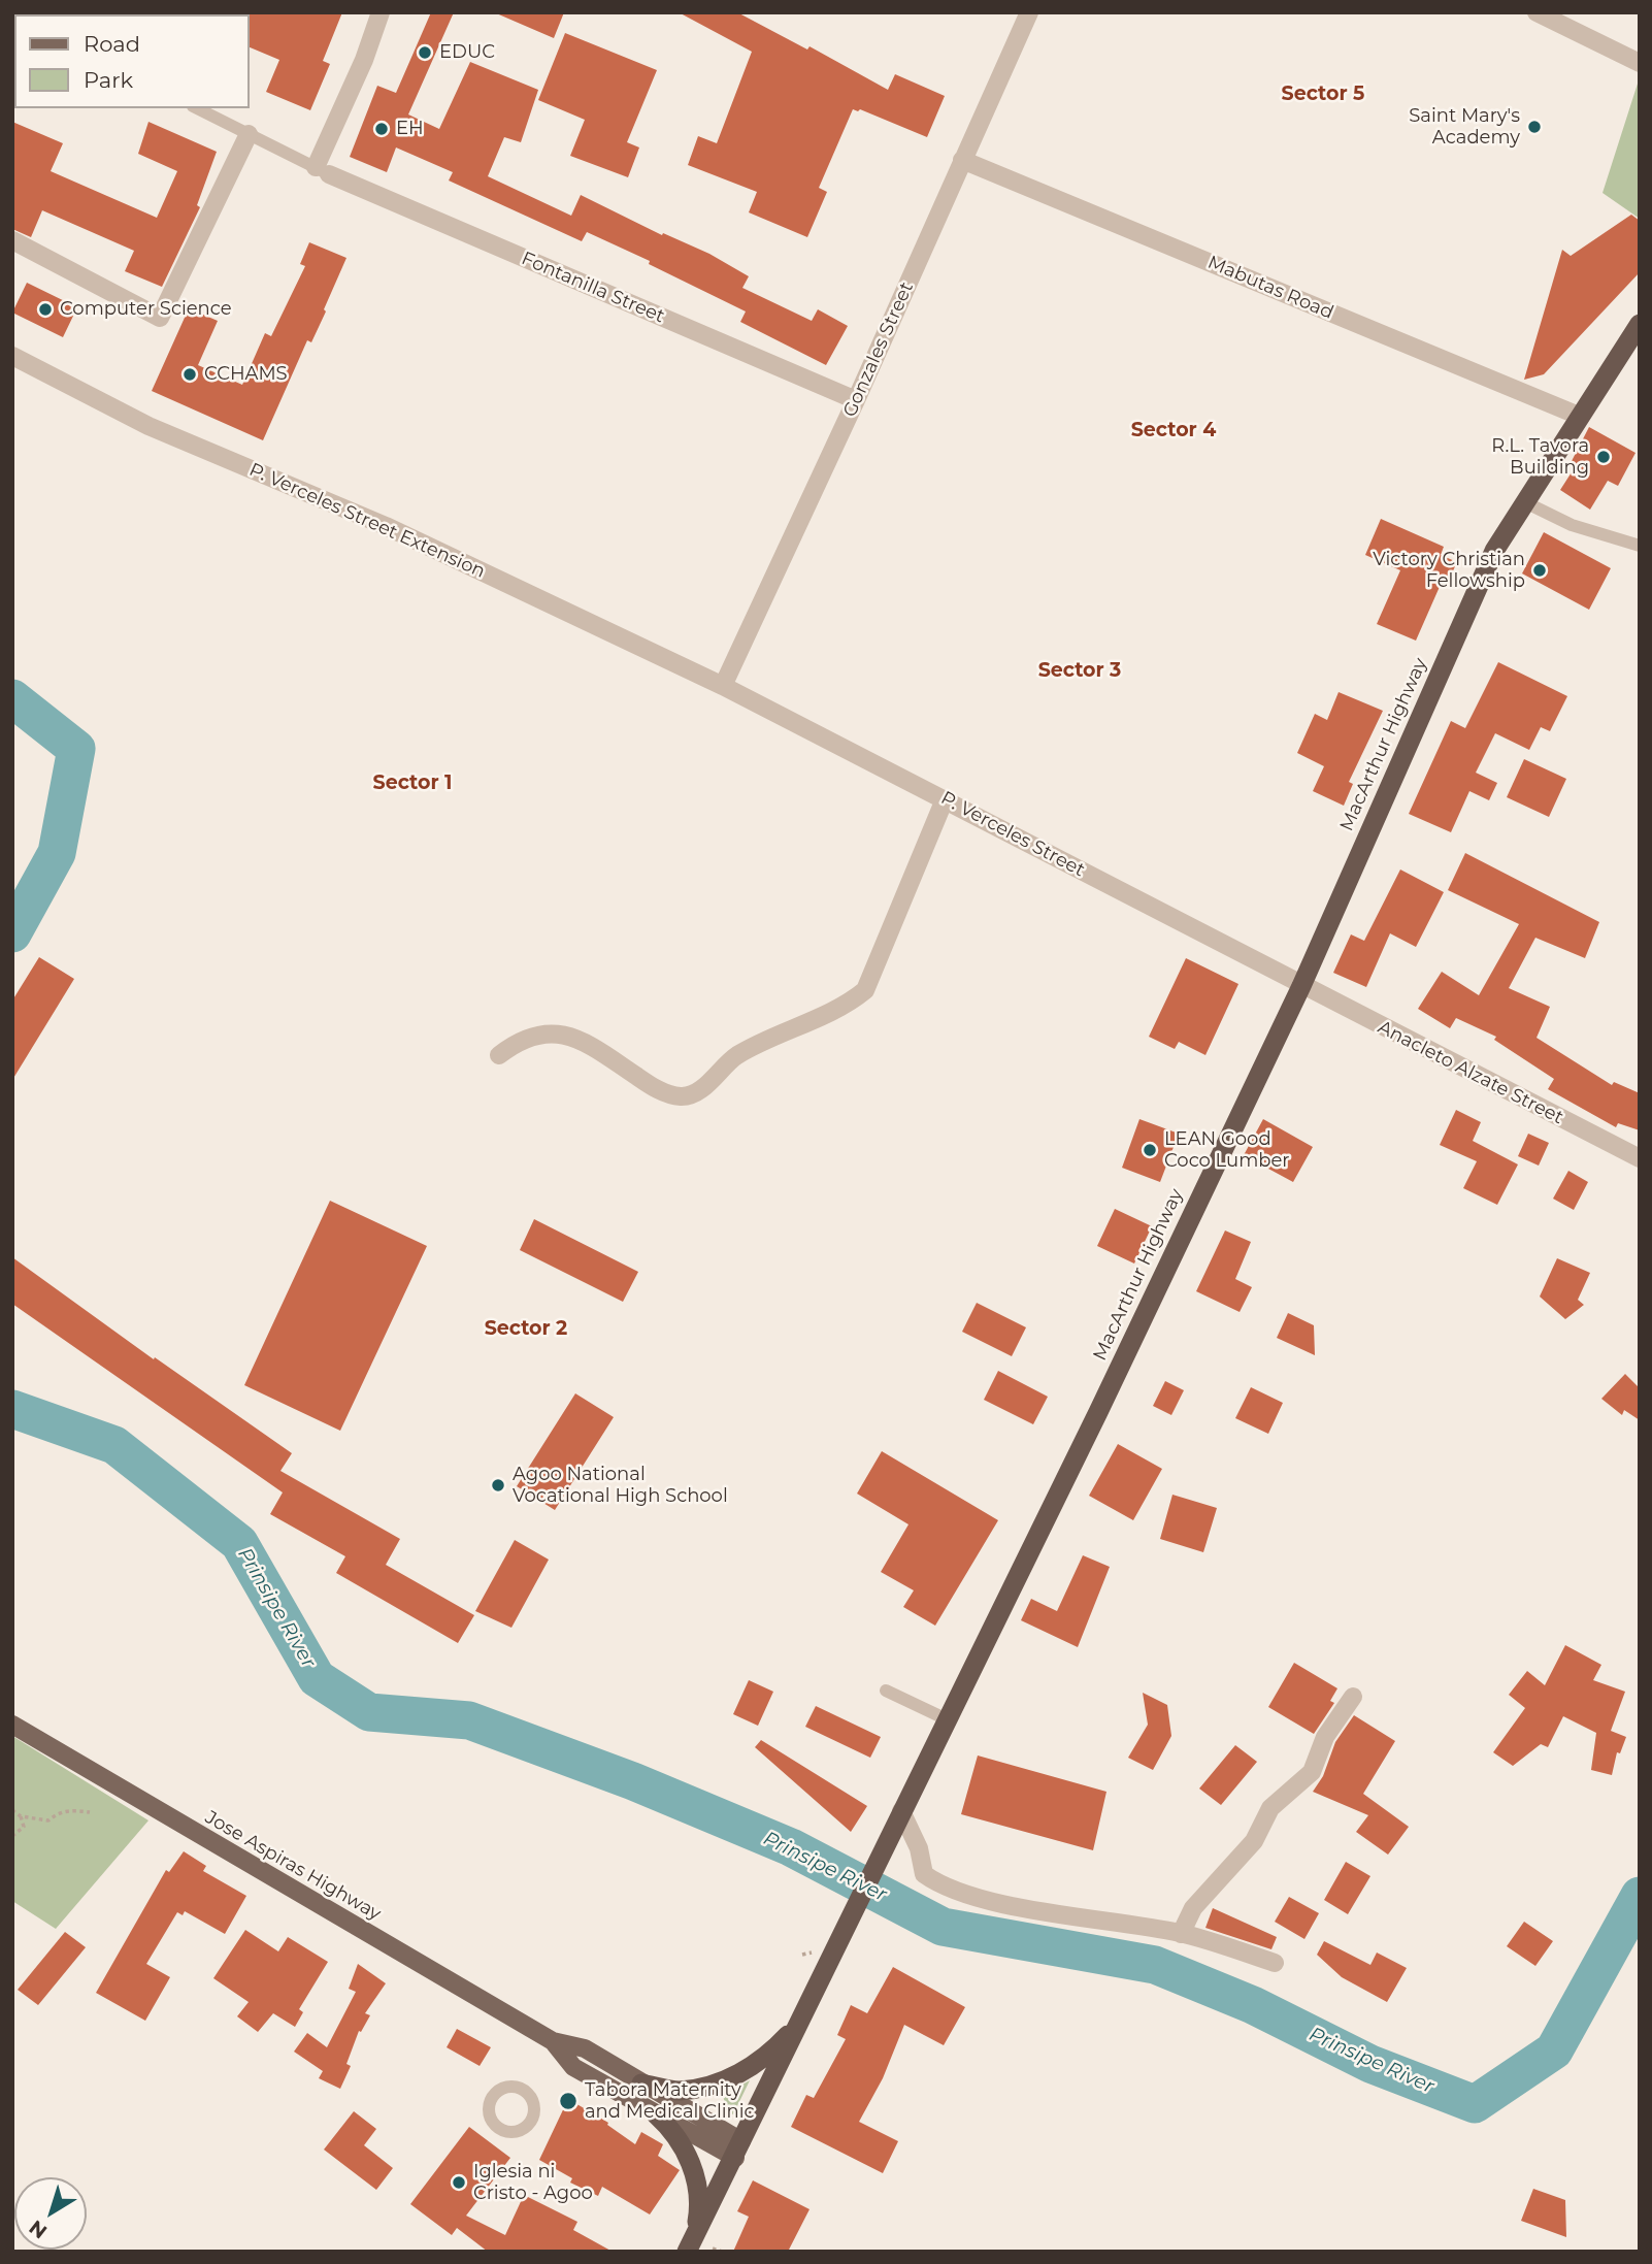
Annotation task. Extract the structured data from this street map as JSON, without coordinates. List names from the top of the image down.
{
  "streets": {
    "highway": ["MacArthur Highway"],
    "main road": ["Jose Aspiras Highway"],
    "street": [
      "Fontanilla Street",
      "Mabutas Road",
      "Gonzales Street",
      "P. Verceles Street Extension",
      "P. Verceles Street",
      "Anacleto Alzate Street"
    ]
  },
  "crossings": [
    ["Fontanilla Street", "Gonzales Street"],
    ["Mabutas Road", "Gonzales Street"],
    ["Mabutas Road", "MacArthur Highway"],
    ["Gonzales Street", "P. Verceles Street Extension"],
    ["Gonzales Street", "P. Verceles Street"],
    ["P. Verceles Street Extension", "P. Verceles Street"],
    ["MacArthur Highway", "P. Verceles Street"],
    ["MacArthur Highway", "Anacleto Alzate Street"],
    ["MacArthur Highway", "Jose Aspiras Highway"],
    ["P. Verceles Street", "Anacleto Alzate Street"]
  ],
  "districts": [
    "Sector 5",
    "Sector 4",
    "Sector 3",
    "Sector 1",
    "Sector 2"
  ],
  "water": ["Prinsipe River"],
  "places": [
    "EDUC",
    "Saint Mary's Academy",
    "EH",
    "Computer Science",
    "CCHAMS",
    "R.L. Tavora Building",
    "Victory Christian Fellowship",
    "LEAN Good Coco Lumber",
    "Agoo National Vocational High School",
    "Tabora Maternity and Medical Clinic",
    "Iglesia ni Cristo - Agoo"
  ],
  "legend": ["Road", "Park"],
  "north": "bottom left"
}
